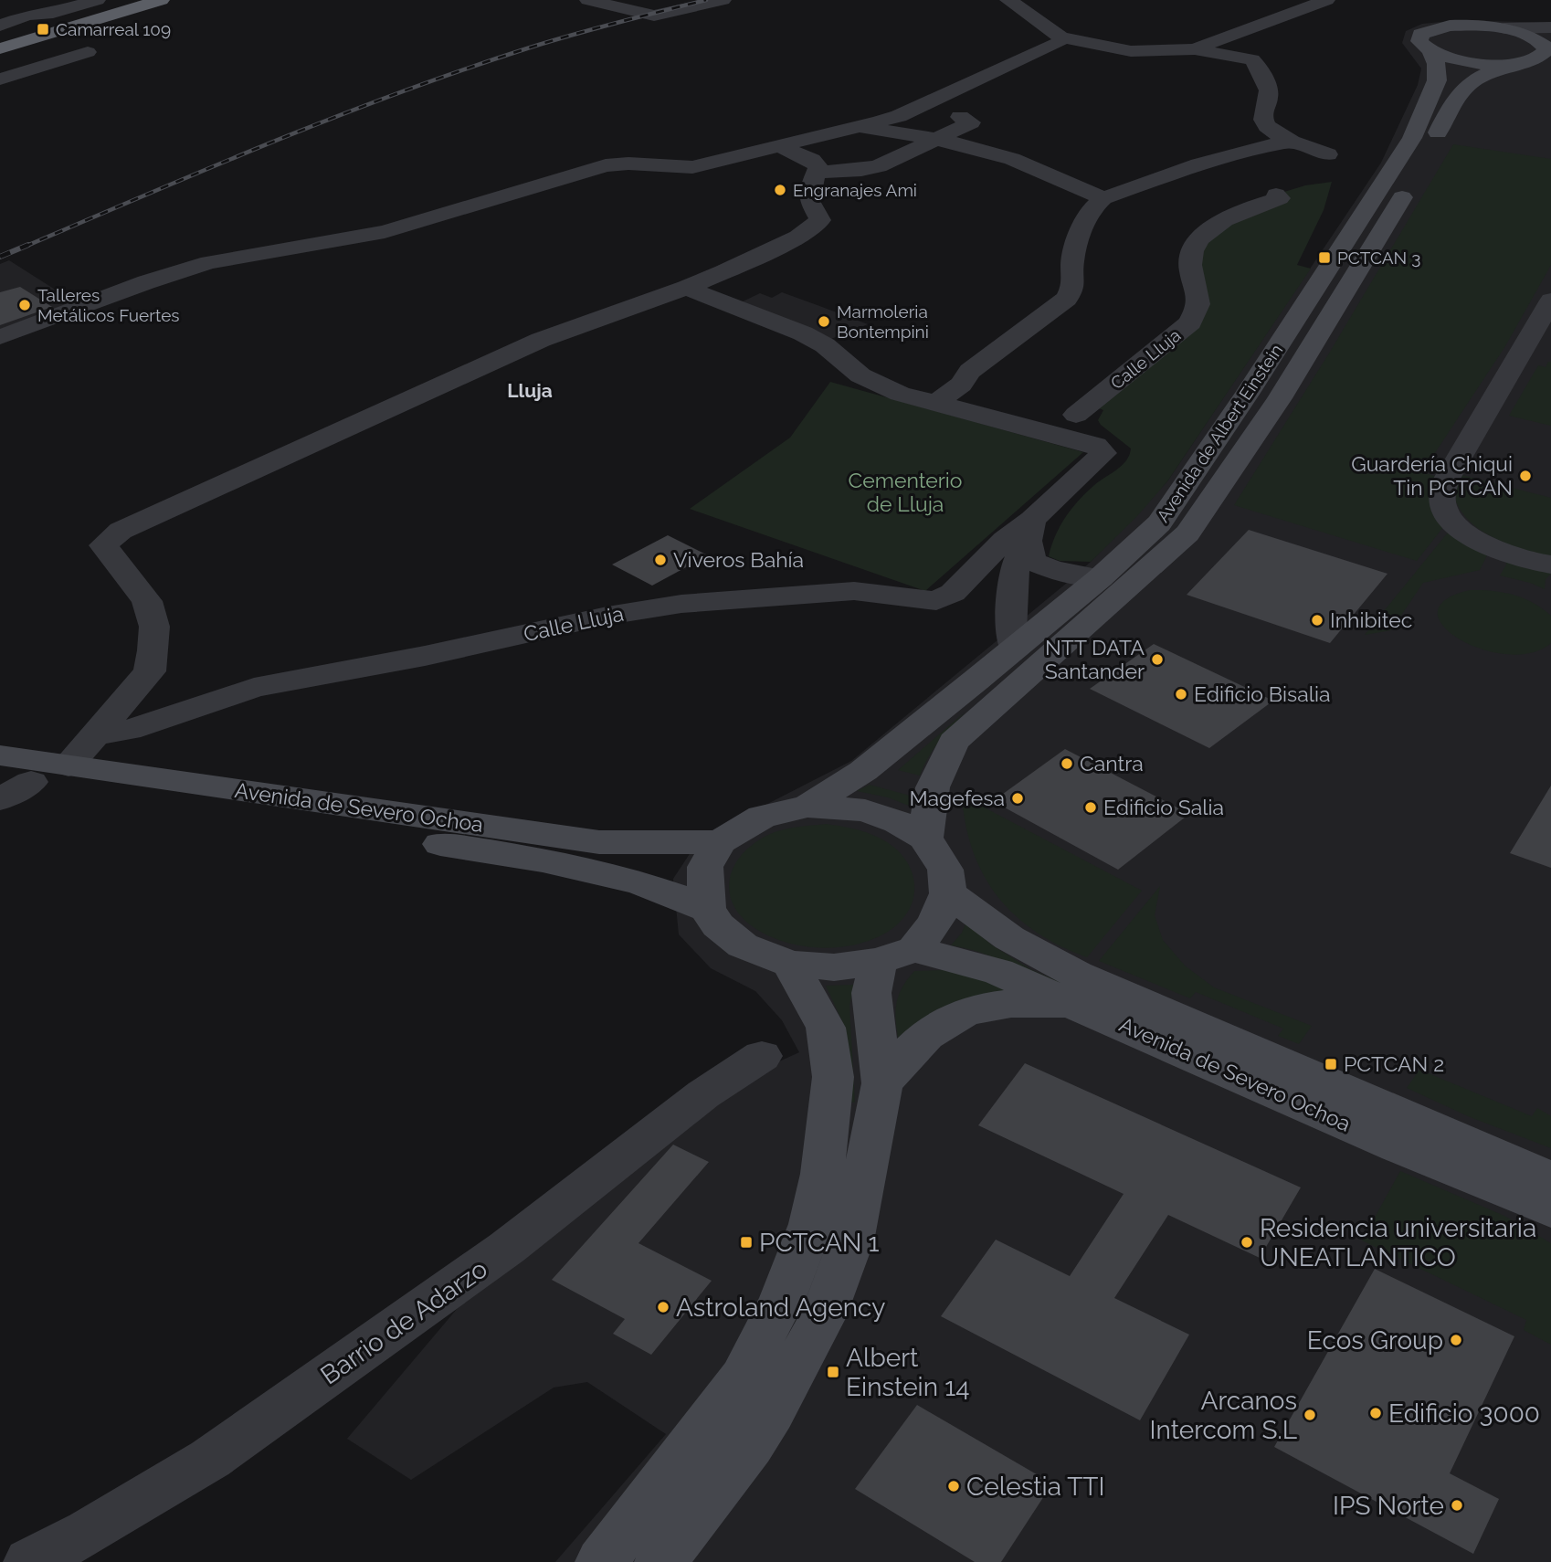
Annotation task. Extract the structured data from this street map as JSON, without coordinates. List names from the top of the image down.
{
  "streets": {
    "main road": ["Avenida de Albert Einstein", "Avenida de Severo Ochoa"],
    "street": ["Calle Lluja", "Barrio de Adarzo"]
  },
  "crossings": [
    ["Calle Lluja", "Avenida de Albert Einstein"],
    ["Avenida de Albert Einstein", "Avenida de Severo Ochoa"]
  ],
  "districts": ["Lluja"],
  "parks": ["Cementerio de Lluja"],
  "places": {
    "transit": [
      "Camarreal 109",
      "PCTCAN 3",
      "PCTCAN 2",
      "PCTCAN 1",
      "Albert Einstein 14"
    ],
    "other": [
      "Engranajes Ami",
      "Talleres Metálicos Fuertes",
      "Marmoleria Bontempini",
      "Guardería Chiqui Tin PCTCAN",
      "Viveros Bahía",
      "Inhibitec",
      "NTT DATA Santander",
      "Edificio Bisalia",
      "Cantra",
      "Magefesa",
      "Edificio Salia",
      "Residencia universitaria UNEATLANTICO",
      "Astroland Agency",
      "Ecos Group",
      "Edificio 3000",
      "Arcanos Intercom S.L",
      "Celestia TTI",
      "IPS Norte"
    ]
  }
}
